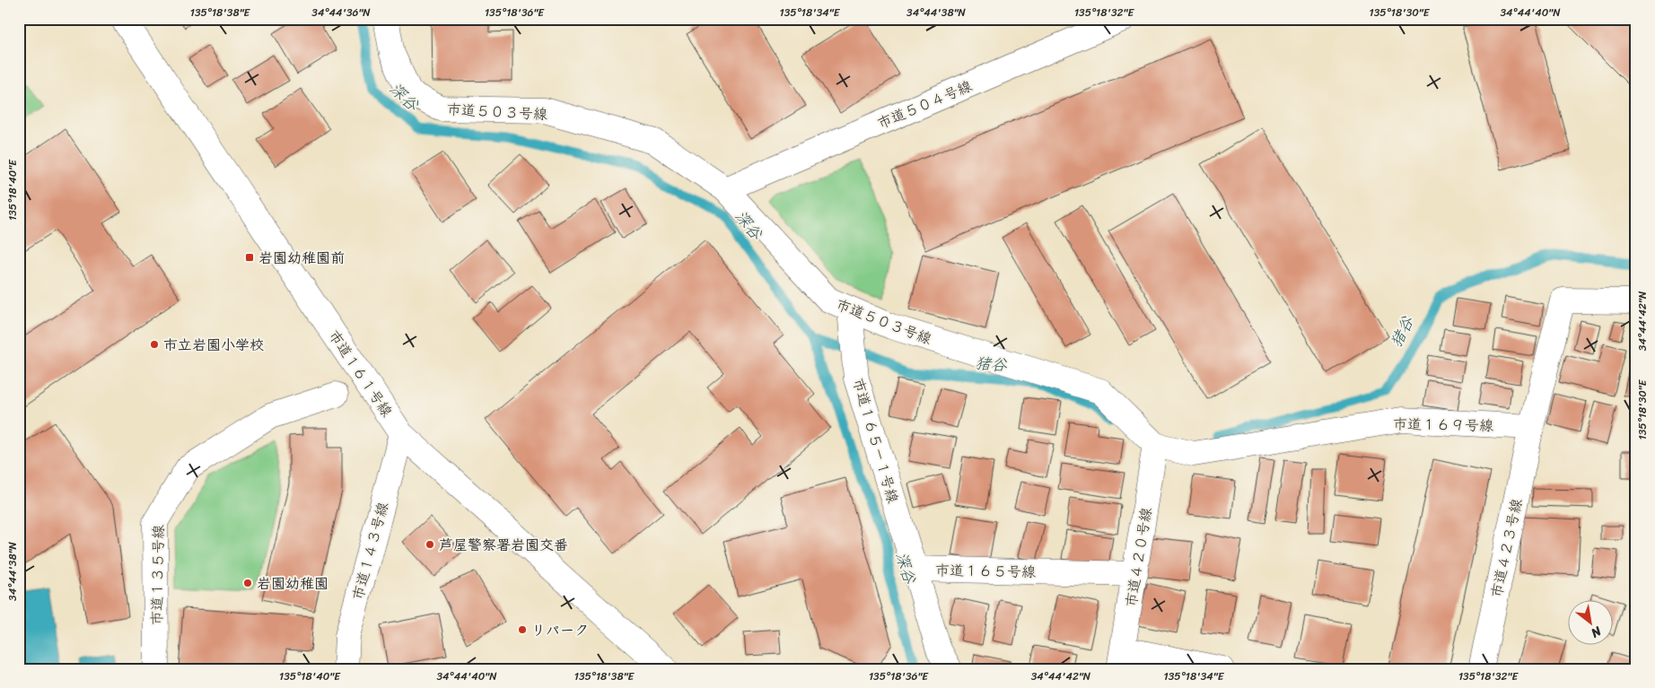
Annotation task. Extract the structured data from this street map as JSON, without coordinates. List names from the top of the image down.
{
  "streets": {
    "street": [
      "市道５０４号線",
      "市道５０３号線",
      "市道１６１号線",
      "市道１６９号線",
      "市道１６５－１号線",
      "市道４２３号線",
      "市道１４３号線",
      "市道４２０号線",
      "市道１６５号線",
      "市道１３５号線"
    ]
  },
  "crossings": [
    ["市道５０４号線", "市道５０３号線"],
    ["市道５０３号線", "市道１６９号線"],
    ["市道５０３号線", "市道１６５－１号線"],
    ["市道５０３号線", "市道４２０号線"],
    ["市道１６１号線", "市道１４３号線"],
    ["市道１６９号線", "市道４２３号線"],
    ["市道１６９号線", "市道４２０号線"],
    ["市道１６５－１号線", "市道１６５号線"],
    ["市道４２０号線", "市道１６５号線"]
  ],
  "water": ["深谷", "猪谷"],
  "places": {
    "transit": ["岩園幼稚園前"],
    "other": [
      "市立岩園小学校",
      "芦屋警察署岩園交番",
      "岩園幼稚園",
      "リパーク"
    ]
  },
  "north": "bottom right",
  "coordinates": [
    "135°18'38\"E",
    "34°44'36\"N",
    "135°18'36\"E",
    "135°18'34\"E",
    "34°44'38\"N",
    "135°18'32\"E",
    "135°18'30\"E",
    "34°44'40\"N",
    "135°18'40\"E",
    "34°44'42\"N"
  ]
}
